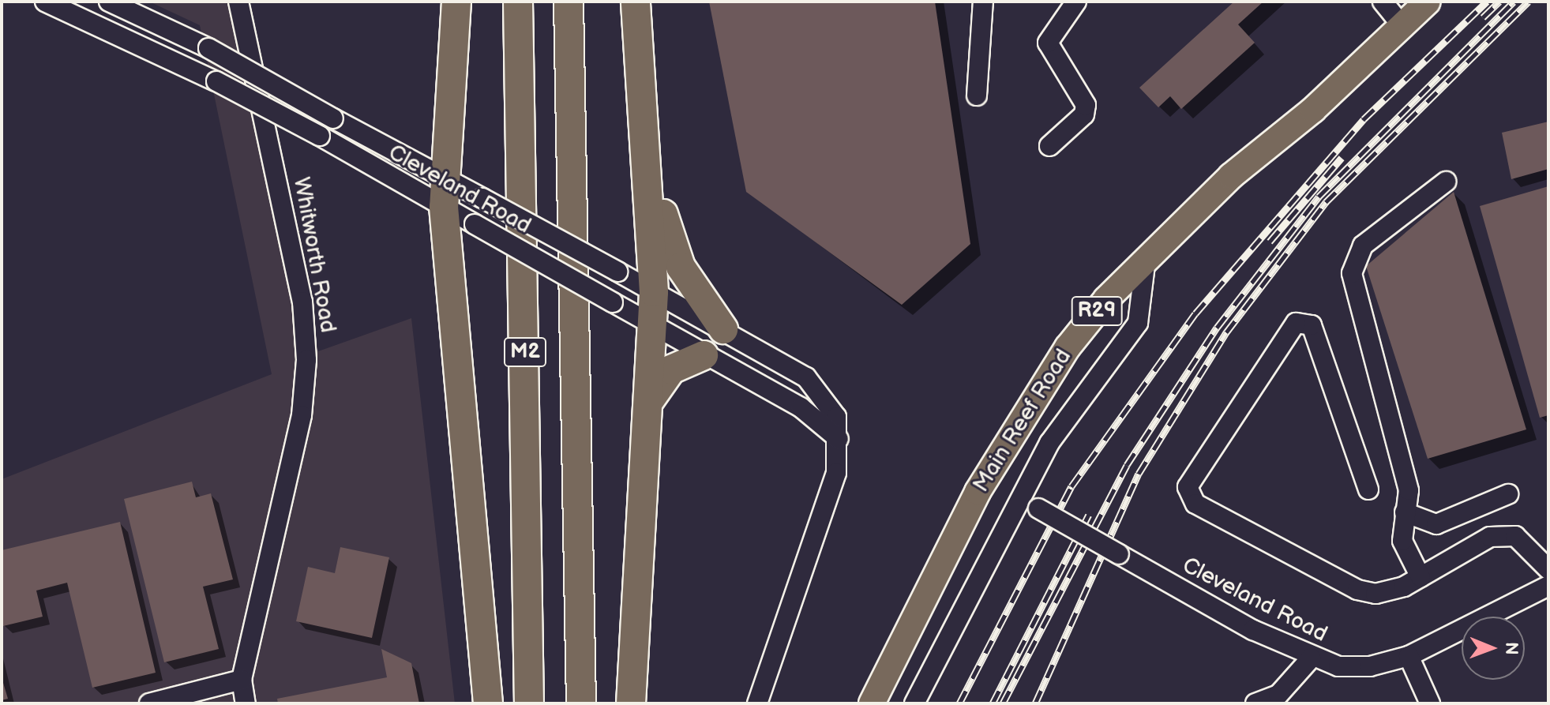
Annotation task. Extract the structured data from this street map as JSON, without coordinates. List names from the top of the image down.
{
  "streets": {
    "highway": ["M2"],
    "main road": ["R29", "Main Reef Road"],
    "street": ["Cleveland Road", "Whitworth Road"]
  },
  "north": "right"
}
